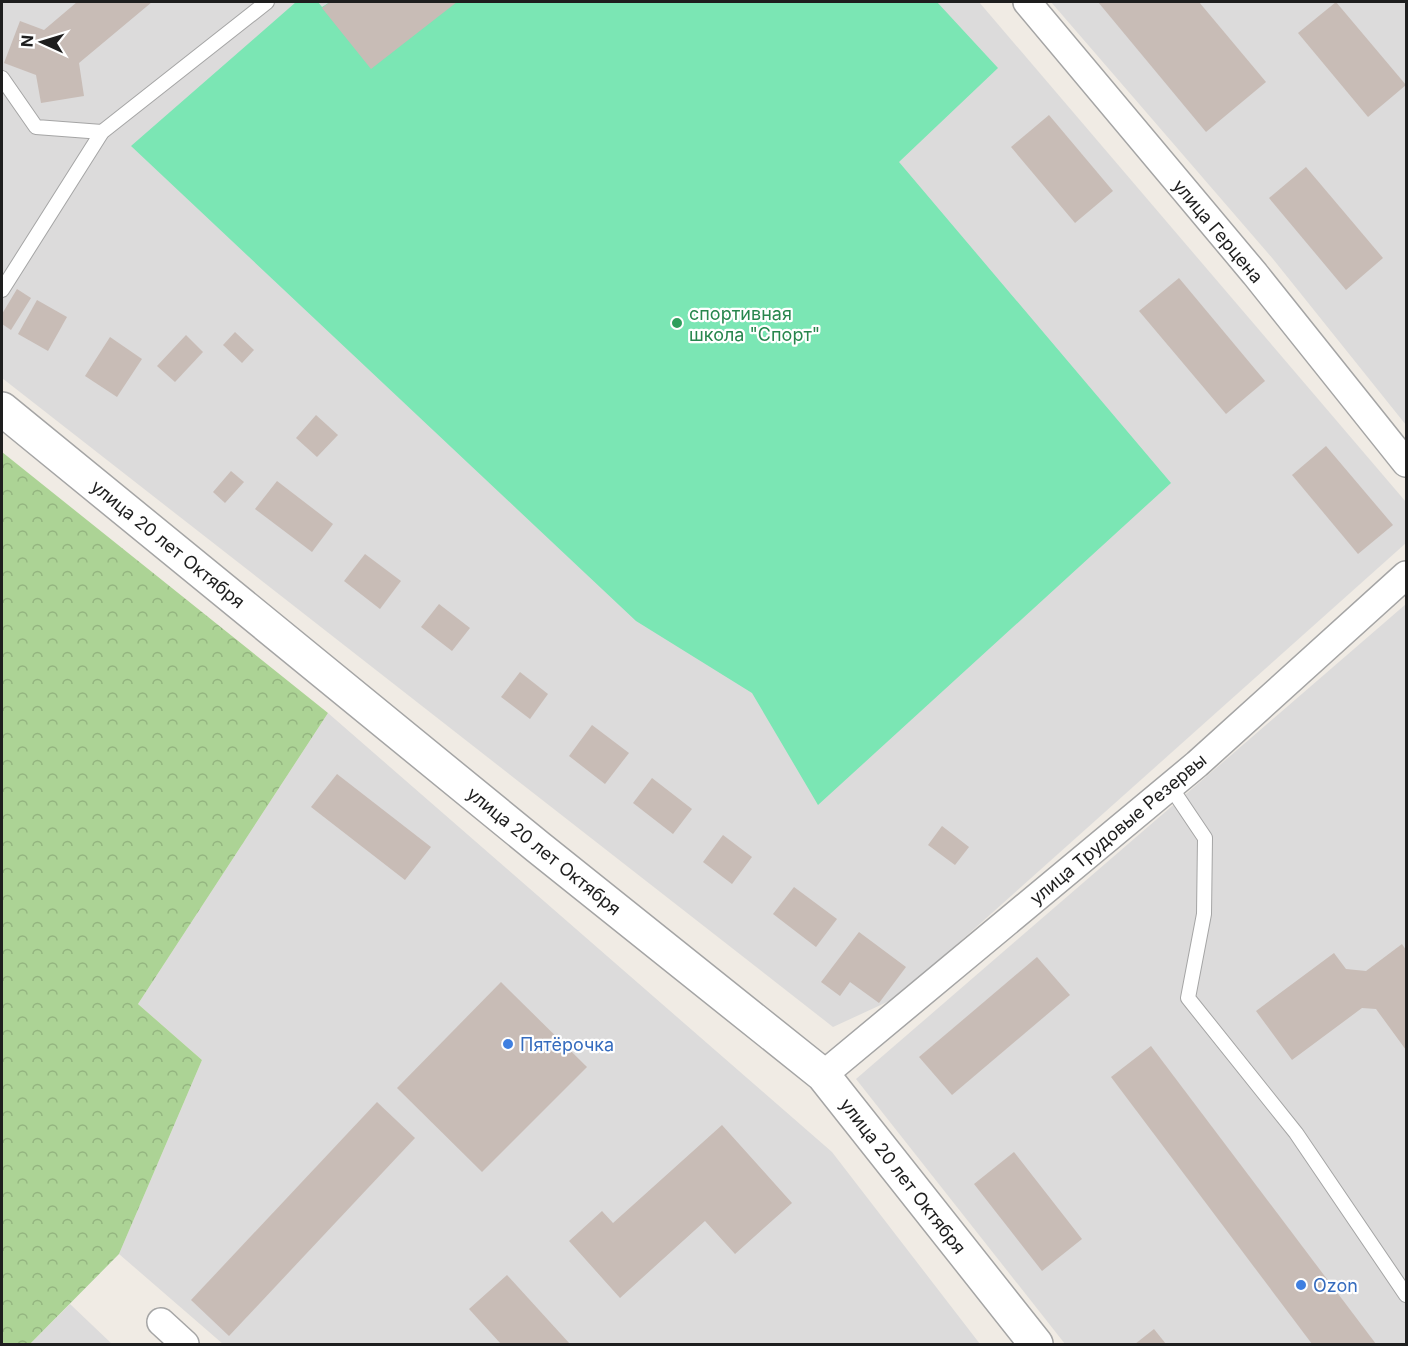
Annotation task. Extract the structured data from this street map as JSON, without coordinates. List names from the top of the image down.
{
  "streets": {
    "street": ["улица Герцена", "улица 20 лет Октября", "улица Трудовые Резервы"]
  },
  "crossings": [
    ["улица 20 лет Октября", "улица Трудовые Резервы"]
  ],
  "places": ["спортивная школа \"Спорт\"", "Пятёрочка", "Ozon"],
  "north": "left"
}
